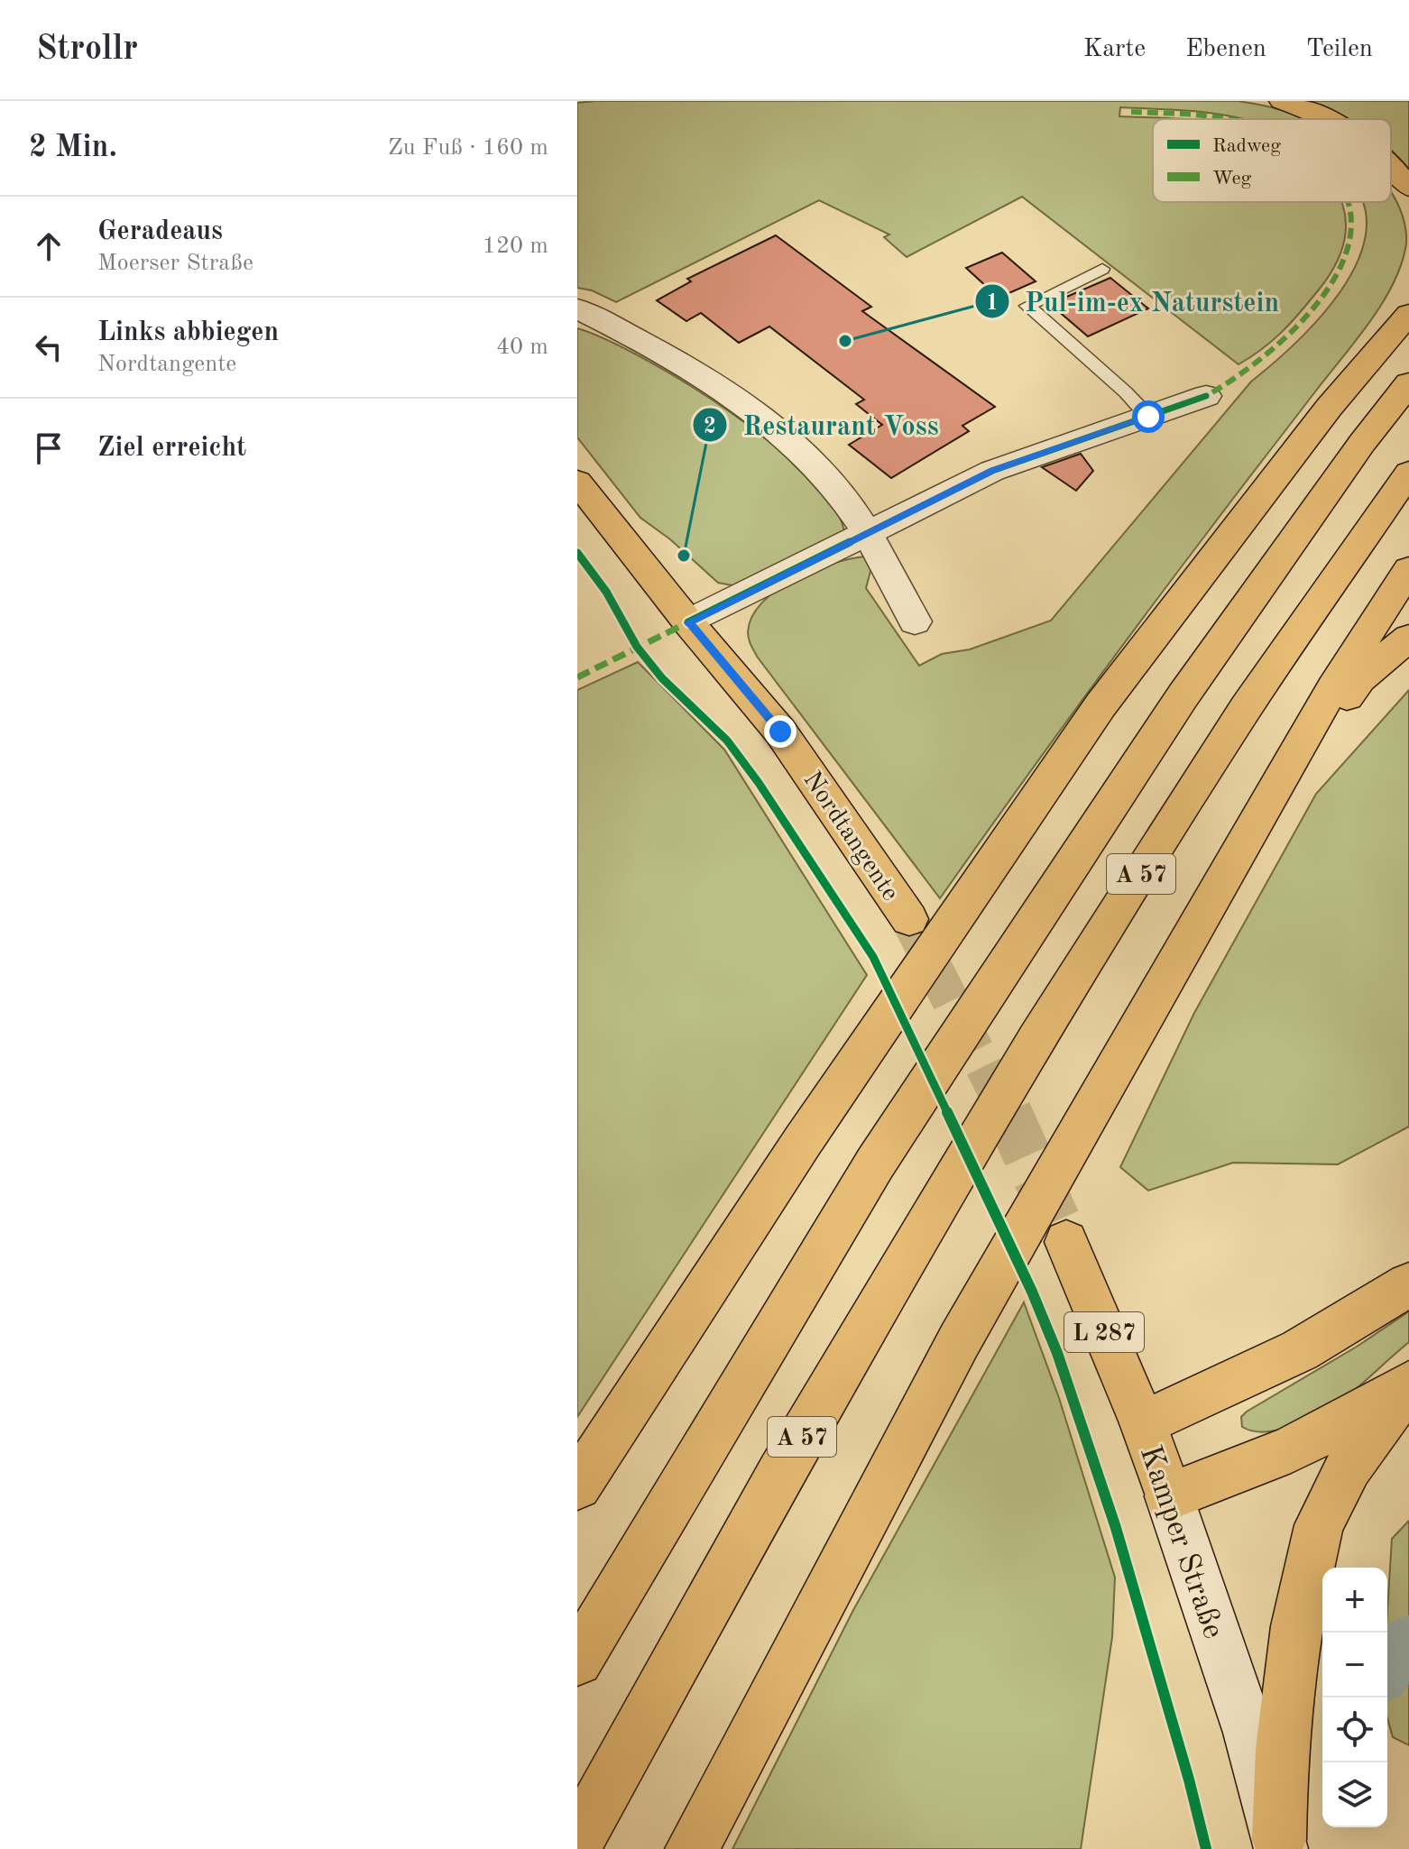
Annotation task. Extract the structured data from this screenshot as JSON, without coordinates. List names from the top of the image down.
{
  "streets": {
    "main road": [
      "Nordtangente",
      "A 57",
      "L 287",
      "Kamper Straße"
    ]
  },
  "places": ["Pul-im-ex Naturstein", "Restaurant Voss"],
  "legend": ["Radweg", "Weg"],
  "page": {
    "header": "Strollr",
    "nav": ["Karte", "Ebenen", "Teilen"],
    "heading": ["2 Min.", "Zu Fuß · 160 m"],
    "list": [
      ["Geradeaus", "Moerser Straße", "120 m"],
      ["Links abbiegen", "Nordtangente", "40 m"],
      "Ziel erreicht"
    ],
    "map_buttons": ["+", "−"]
  }
}
